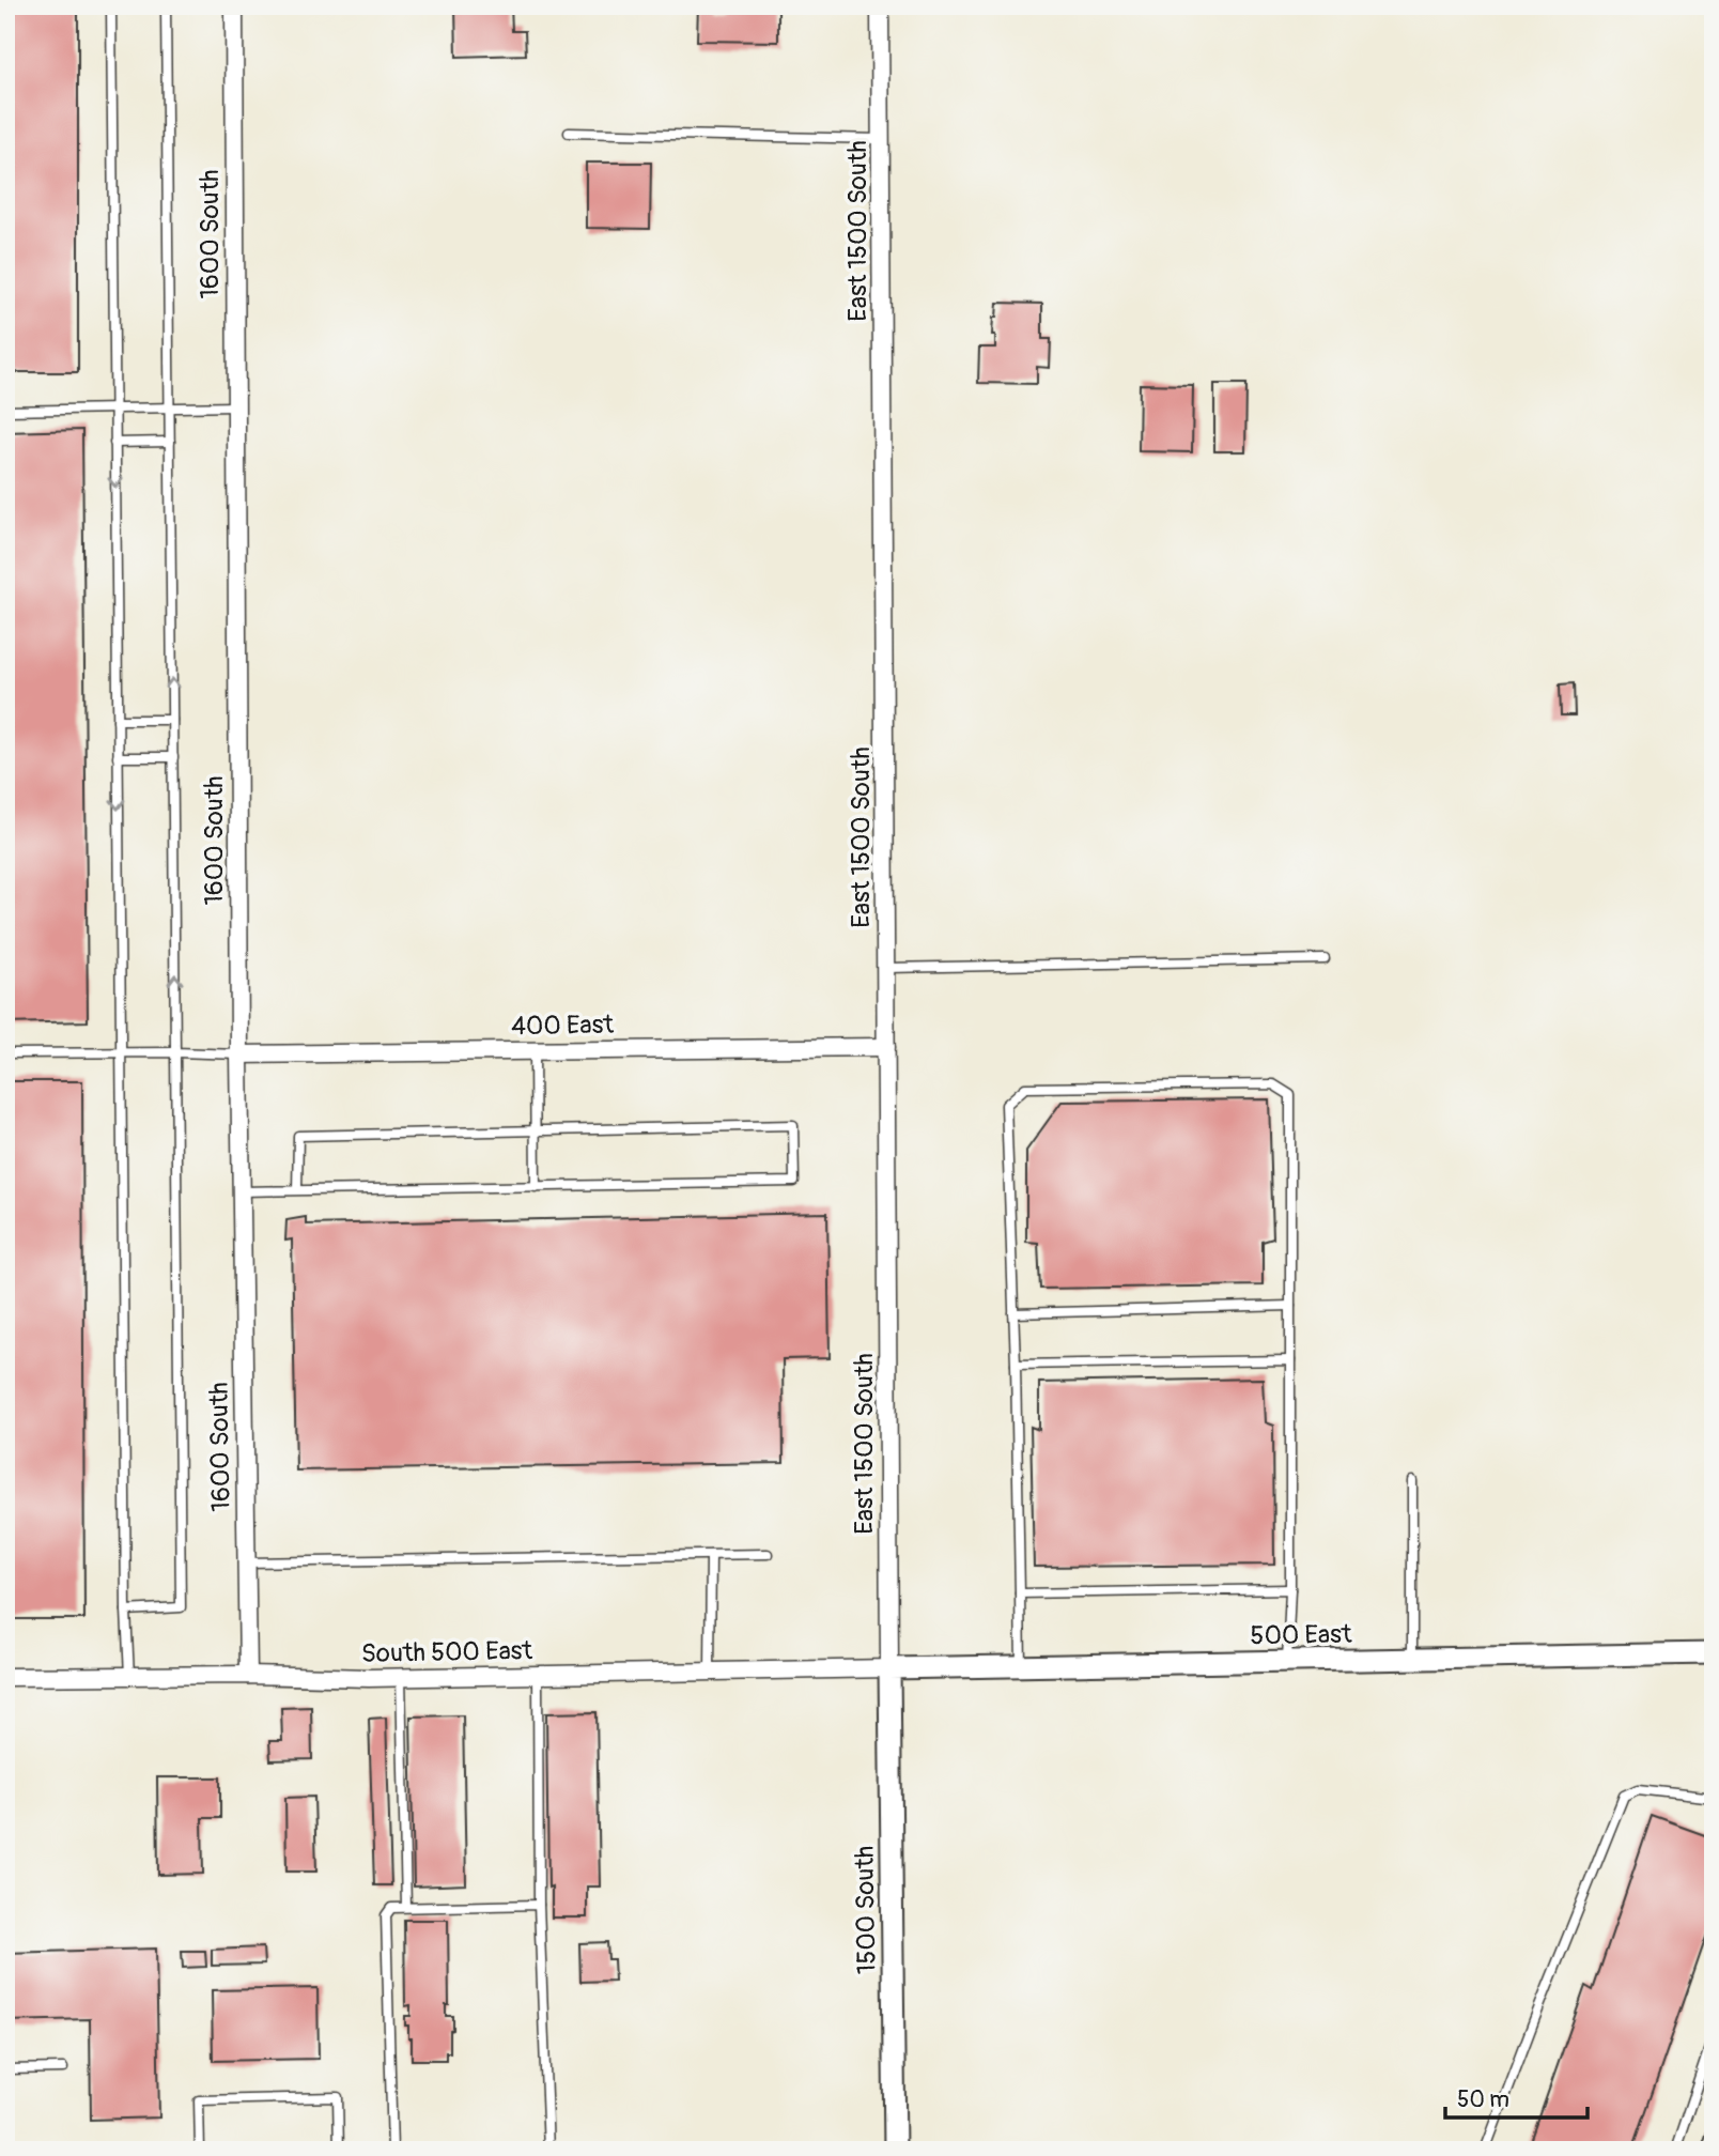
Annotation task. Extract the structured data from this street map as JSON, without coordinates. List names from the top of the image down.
{
  "streets": {
    "street": [
      "East 1500 South",
      "1600 South",
      "400 East",
      "500 East",
      "South 500 East",
      "1500 South"
    ]
  },
  "crossings": [
    ["East 1500 South", "400 East"],
    ["East 1500 South", "500 East"],
    ["East 1500 South", "South 500 East"],
    ["East 1500 South", "1500 South"],
    ["1600 South", "400 East"],
    ["1600 South", "South 500 East"],
    ["500 East", "South 500 East"],
    ["500 East", "1500 South"],
    ["South 500 East", "1500 South"]
  ],
  "scale_bar": "50 m"
}
